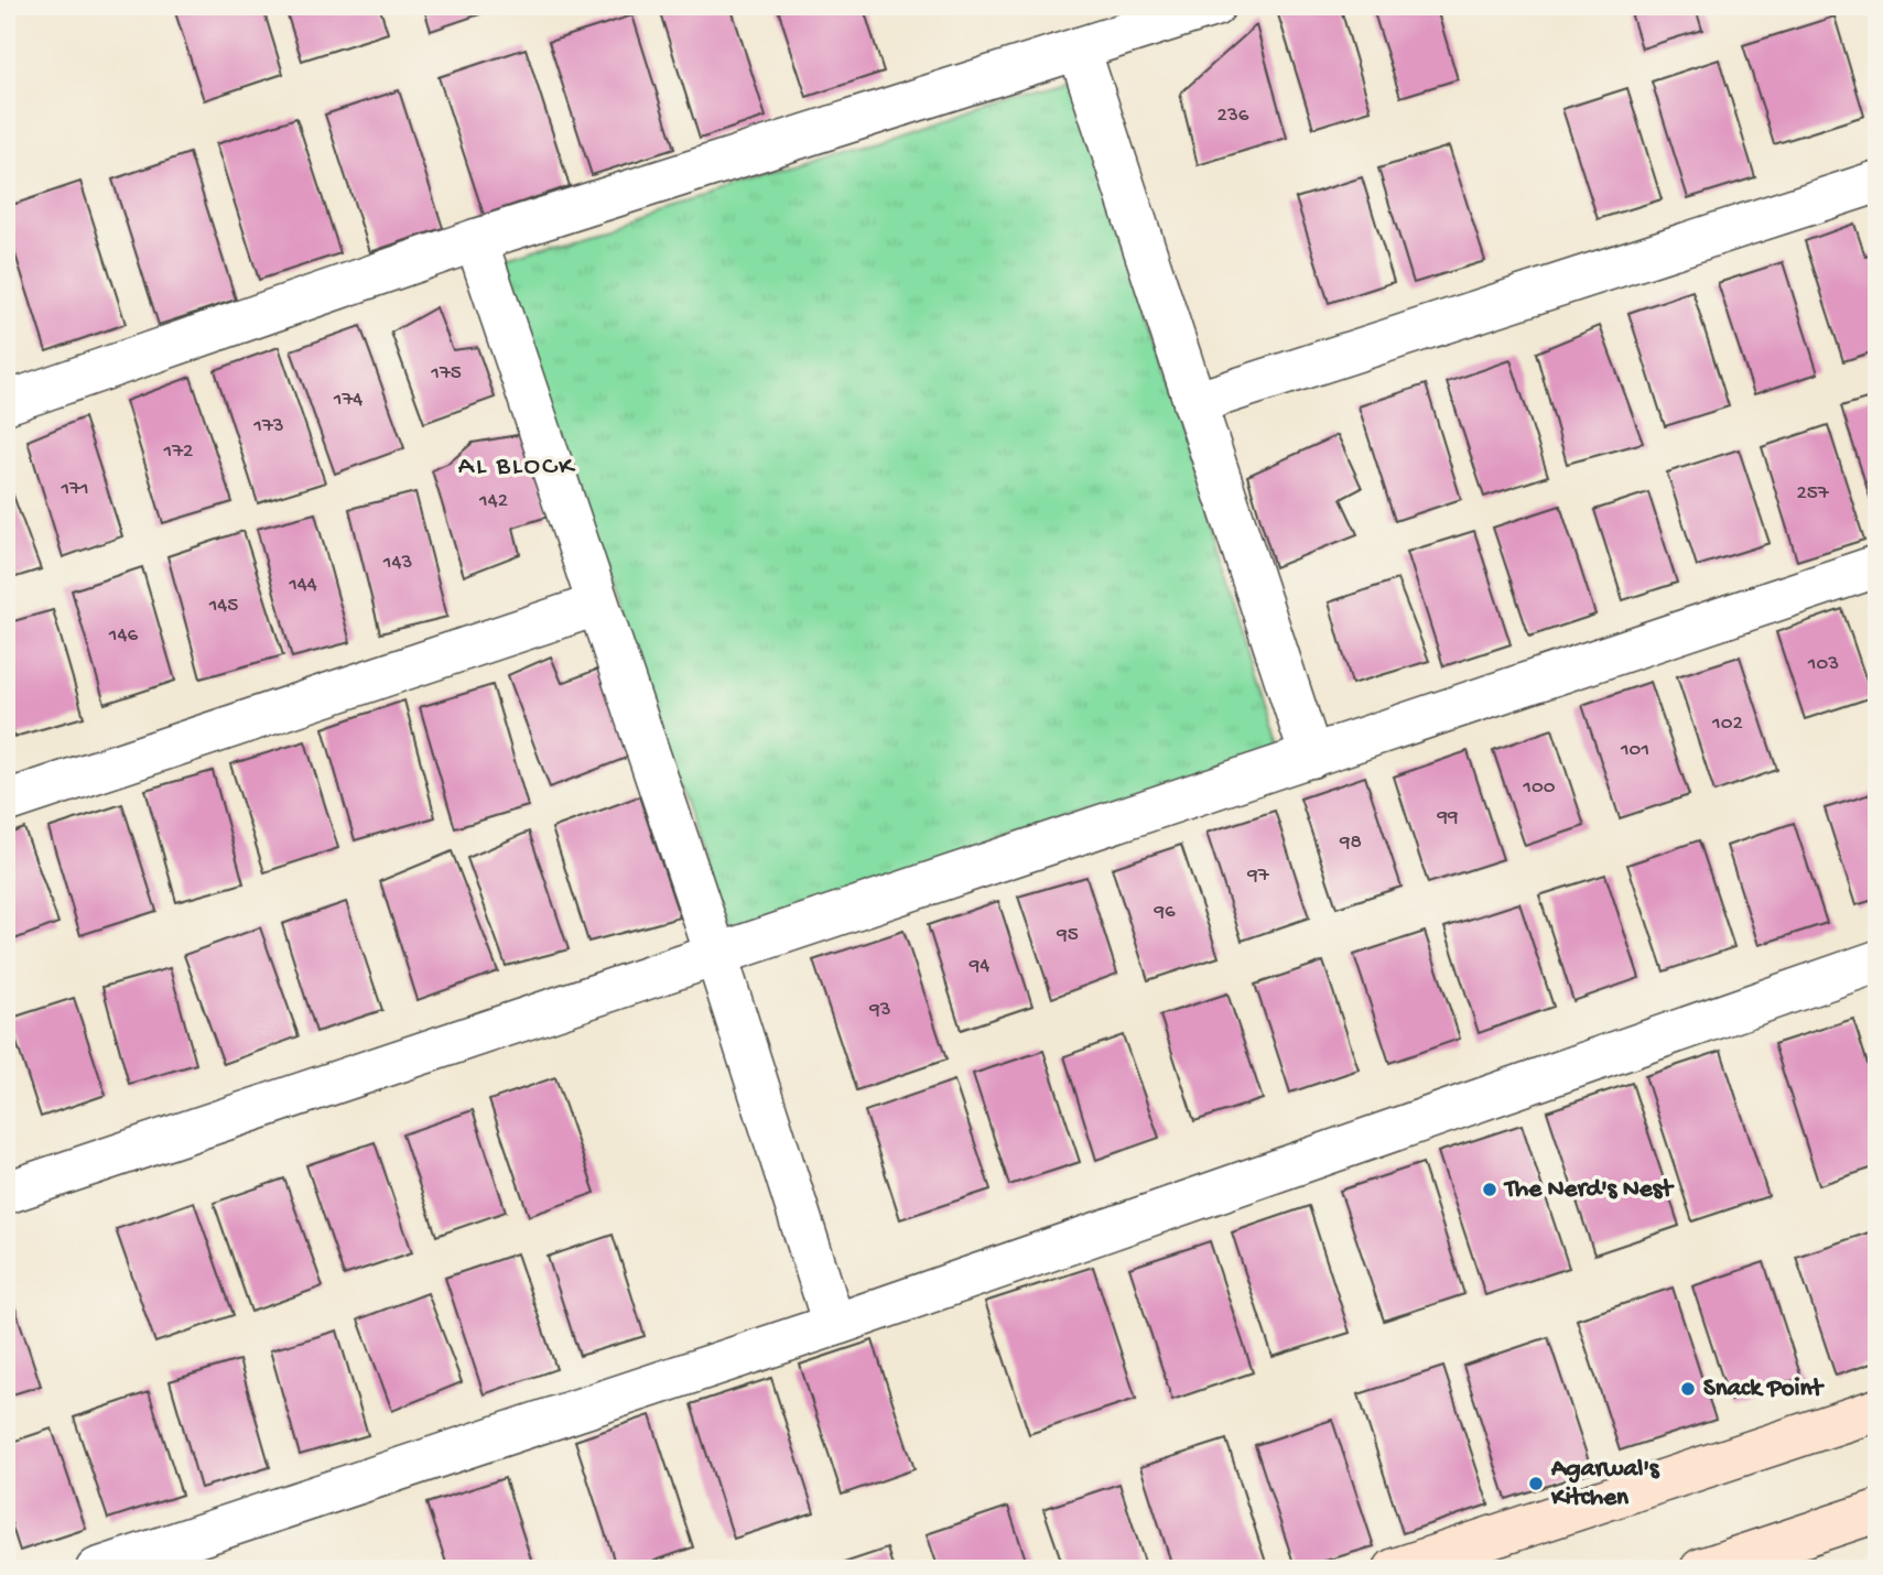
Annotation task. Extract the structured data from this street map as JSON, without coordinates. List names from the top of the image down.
{
  "districts": ["AL BLOCK"],
  "places": ["The Nerd's Nest", "Snack Point", "Agarwal's Kitchen"],
  "house_numbers": [
    "236",
    "175",
    "174",
    "173",
    "172",
    "171",
    "257",
    "142",
    "143",
    "144",
    "145",
    "146",
    "103",
    "102",
    "101",
    "100",
    "99",
    "98",
    "97",
    "96",
    "95",
    "94",
    "93"
  ]
}
